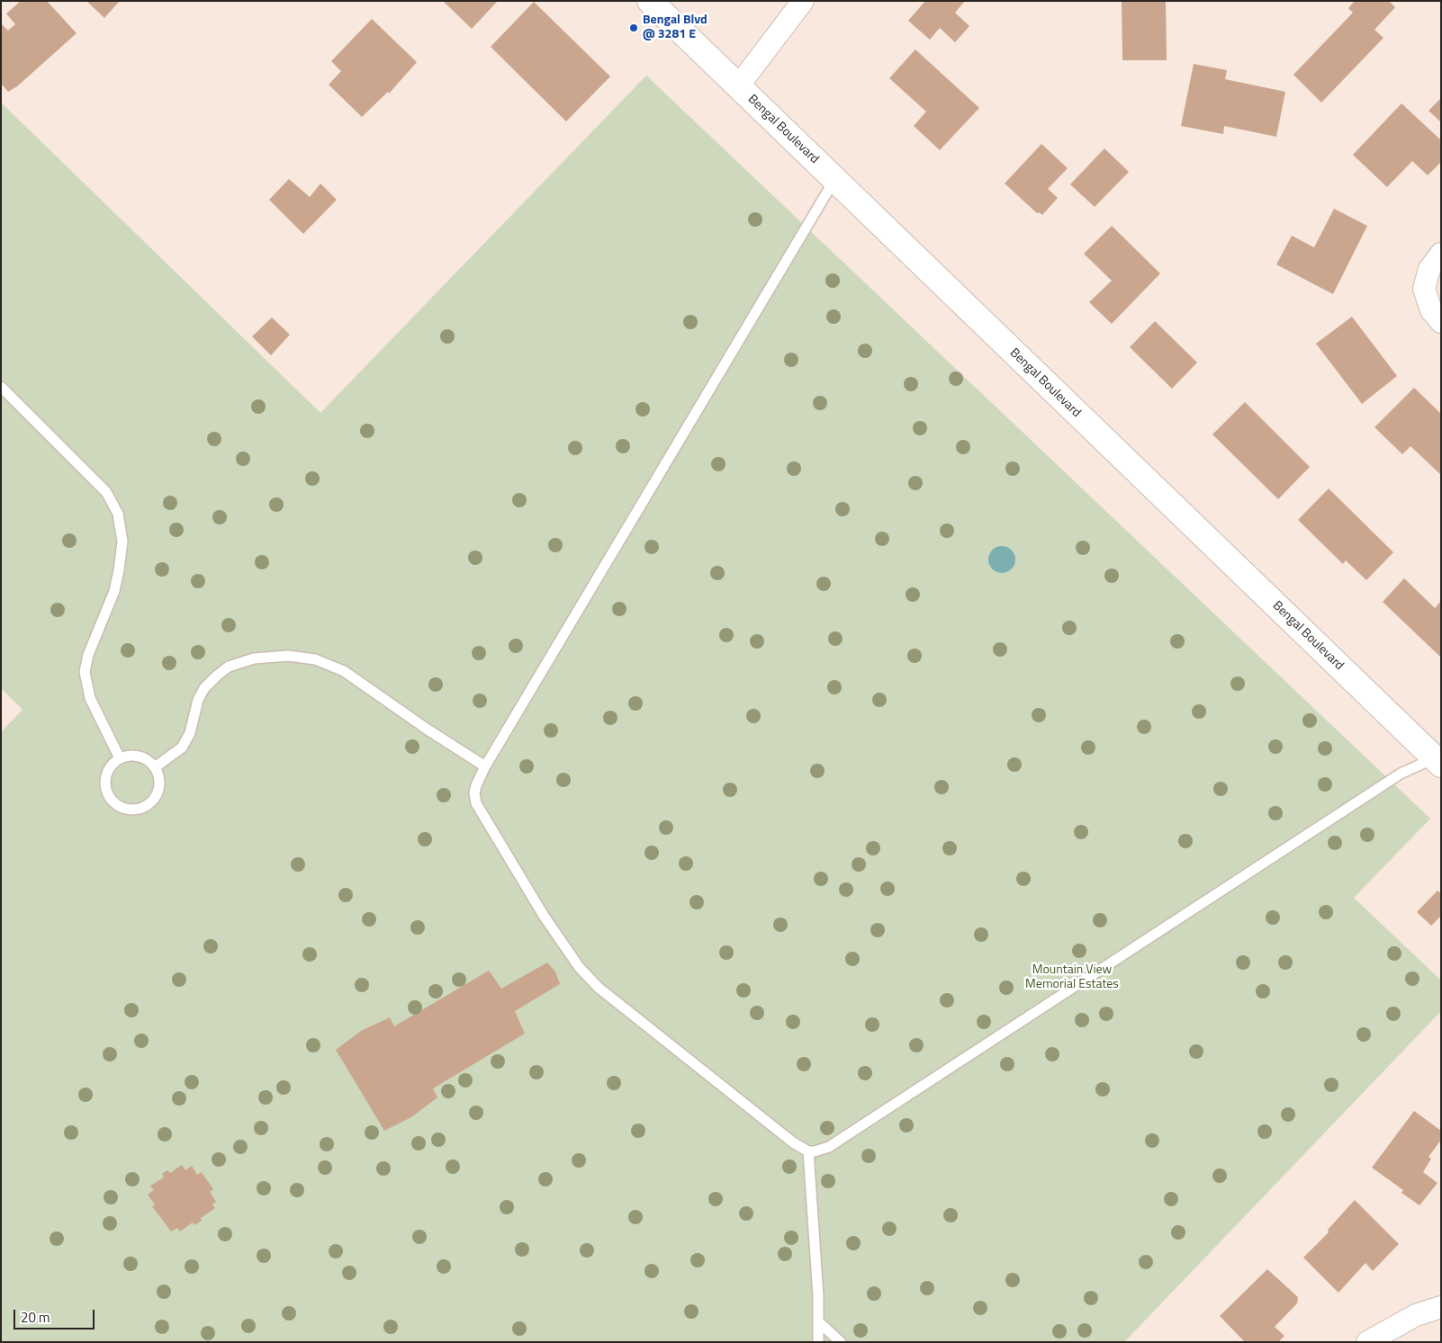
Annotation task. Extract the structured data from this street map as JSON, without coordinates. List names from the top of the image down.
{
  "streets": {
    "main road": ["Bengal Boulevard"]
  },
  "parks": ["Mountain View Memorial Estates"],
  "places": ["Bengal Blvd @ 3281 E"],
  "scale_bar": "20 m"
}
